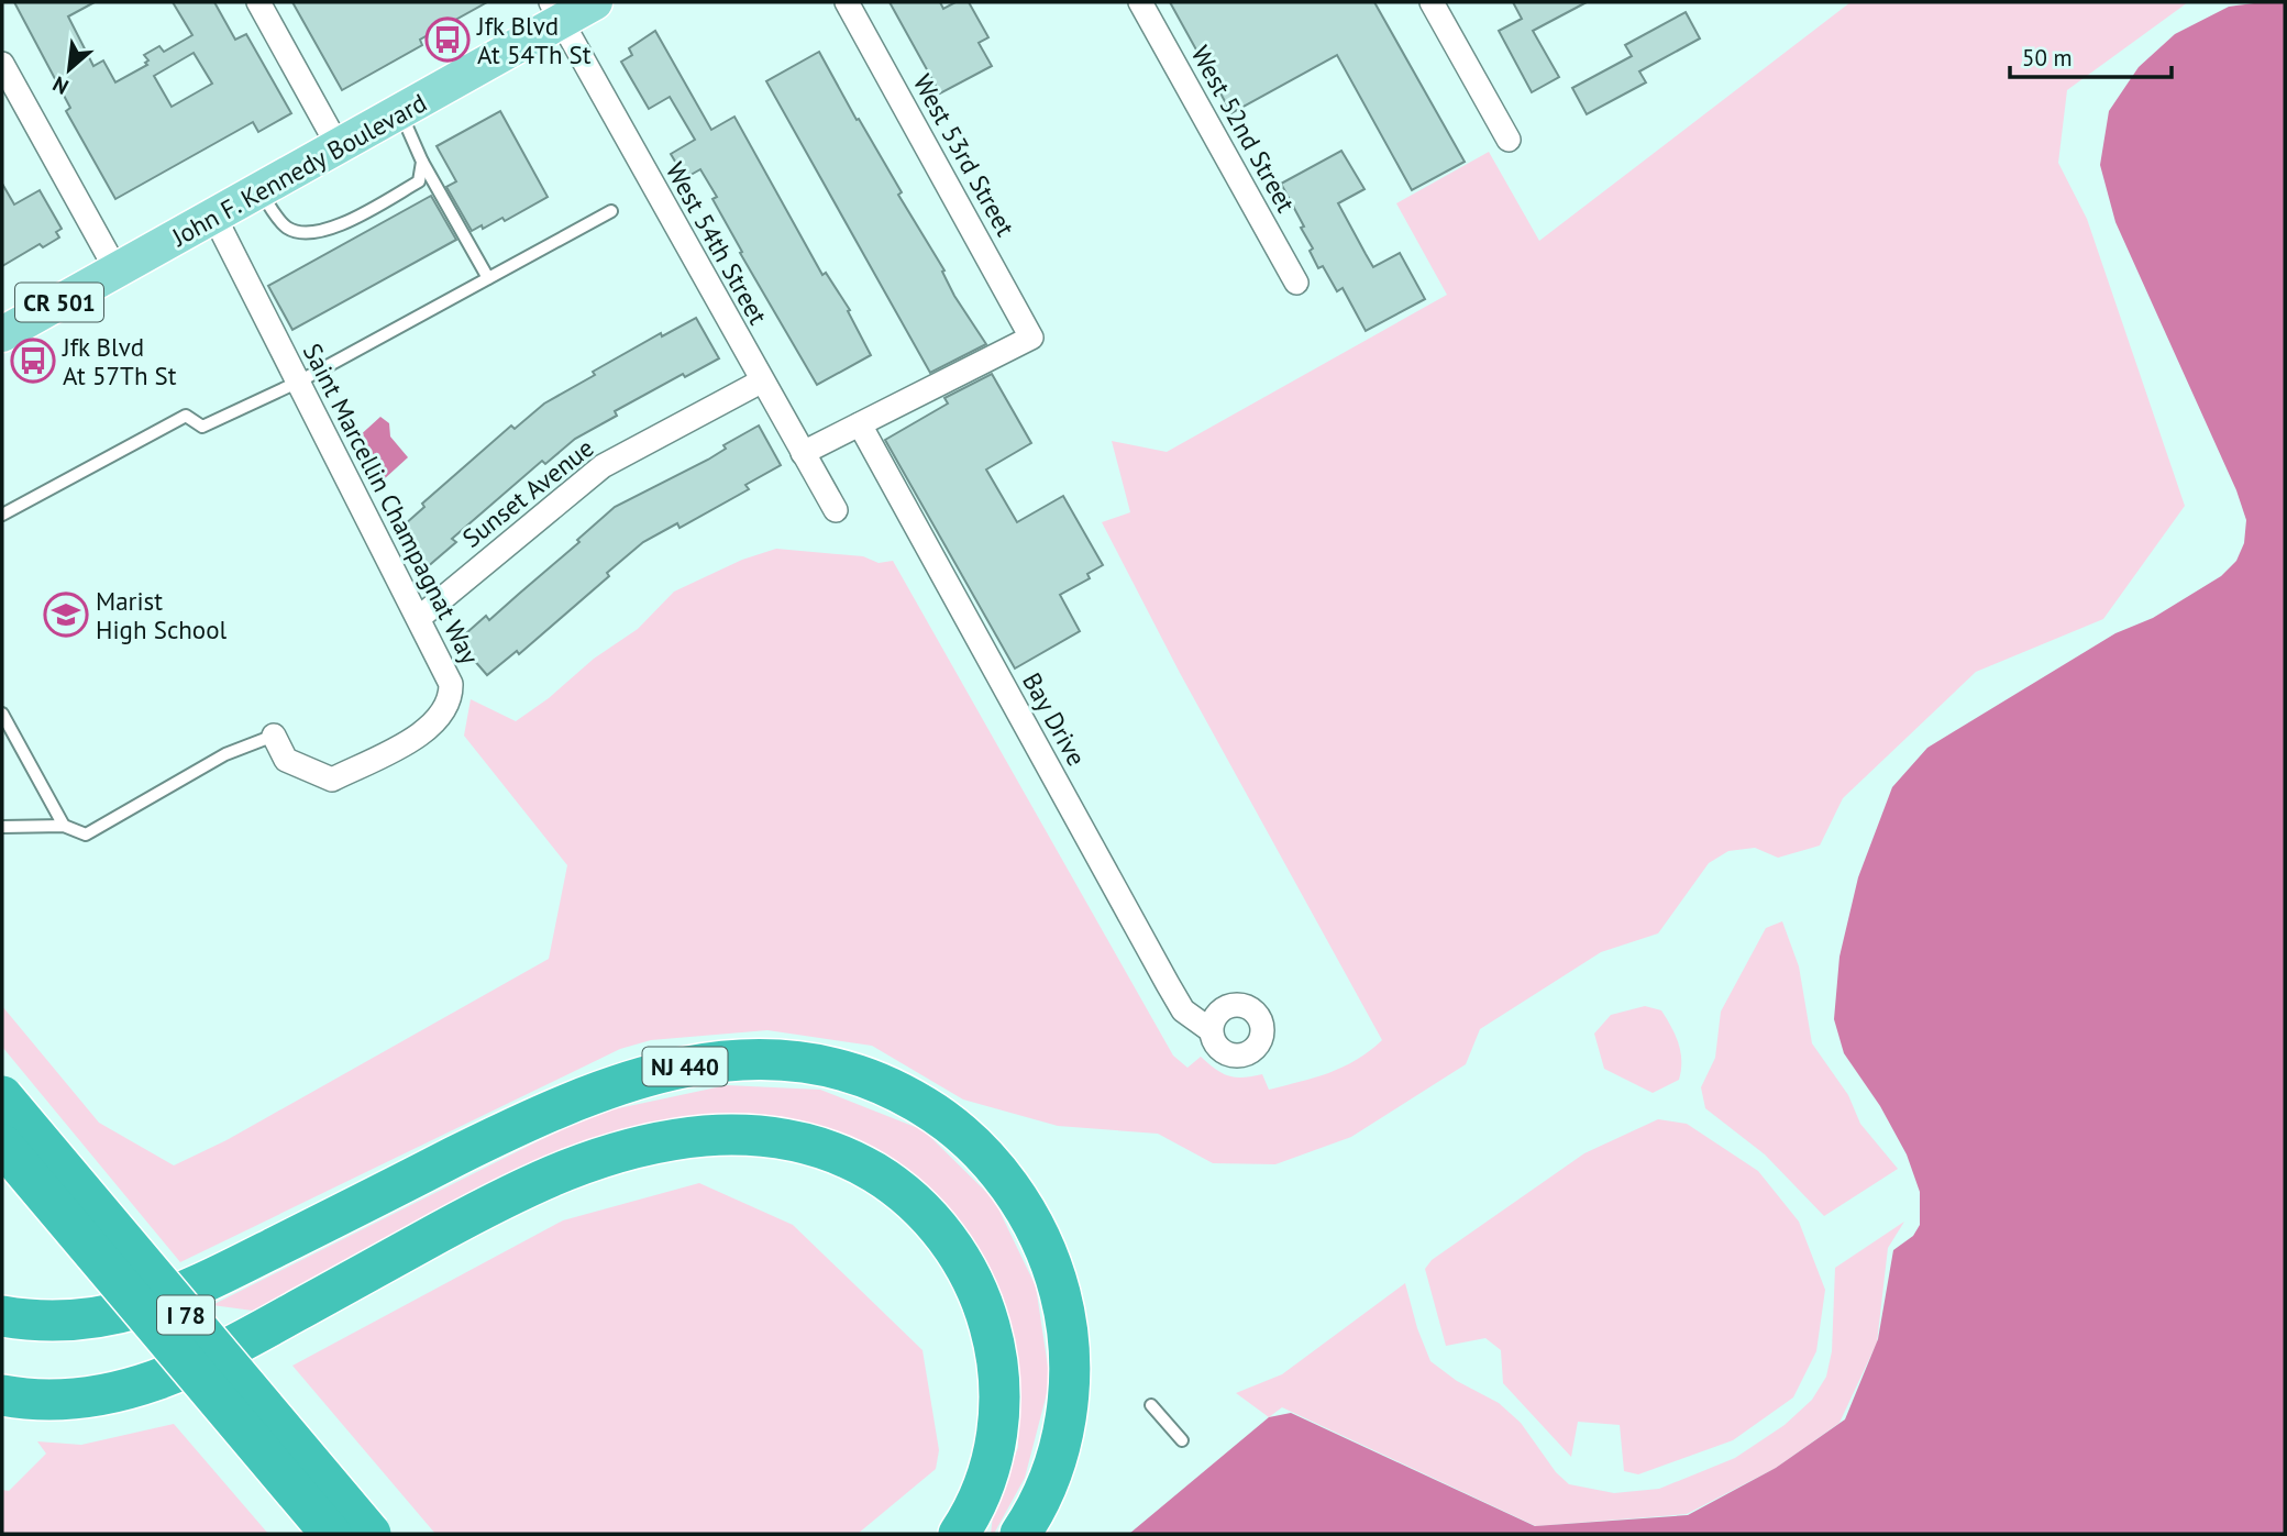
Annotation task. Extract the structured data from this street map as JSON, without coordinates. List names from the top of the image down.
{
  "streets": {
    "highway": ["NJ 440", "I 78"],
    "main road": ["John F. Kennedy Boulevard", "CR 501"],
    "street": [
      "West 52nd Street",
      "West 53rd Street",
      "West 54th Street",
      "Sunset Avenue",
      "Saint Marcellin Champagnat Way",
      "Bay Drive"
    ]
  },
  "crossings": [
    ["West 53rd Street", "Bay Drive"],
    ["John F. Kennedy Boulevard", "West 54th Street"],
    ["John F. Kennedy Boulevard", "Saint Marcellin Champagnat Way"],
    ["West 54th Street", "Sunset Avenue"],
    ["Sunset Avenue", "Saint Marcellin Champagnat Way"]
  ],
  "places": {
    "bus stop": ["Jfk Blvd At 54Th St", "Jfk Blvd At 57Th St"],
    "school or university": ["Marist High School"]
  },
  "scale_bar": "50 m",
  "north": "bottom left"
}
